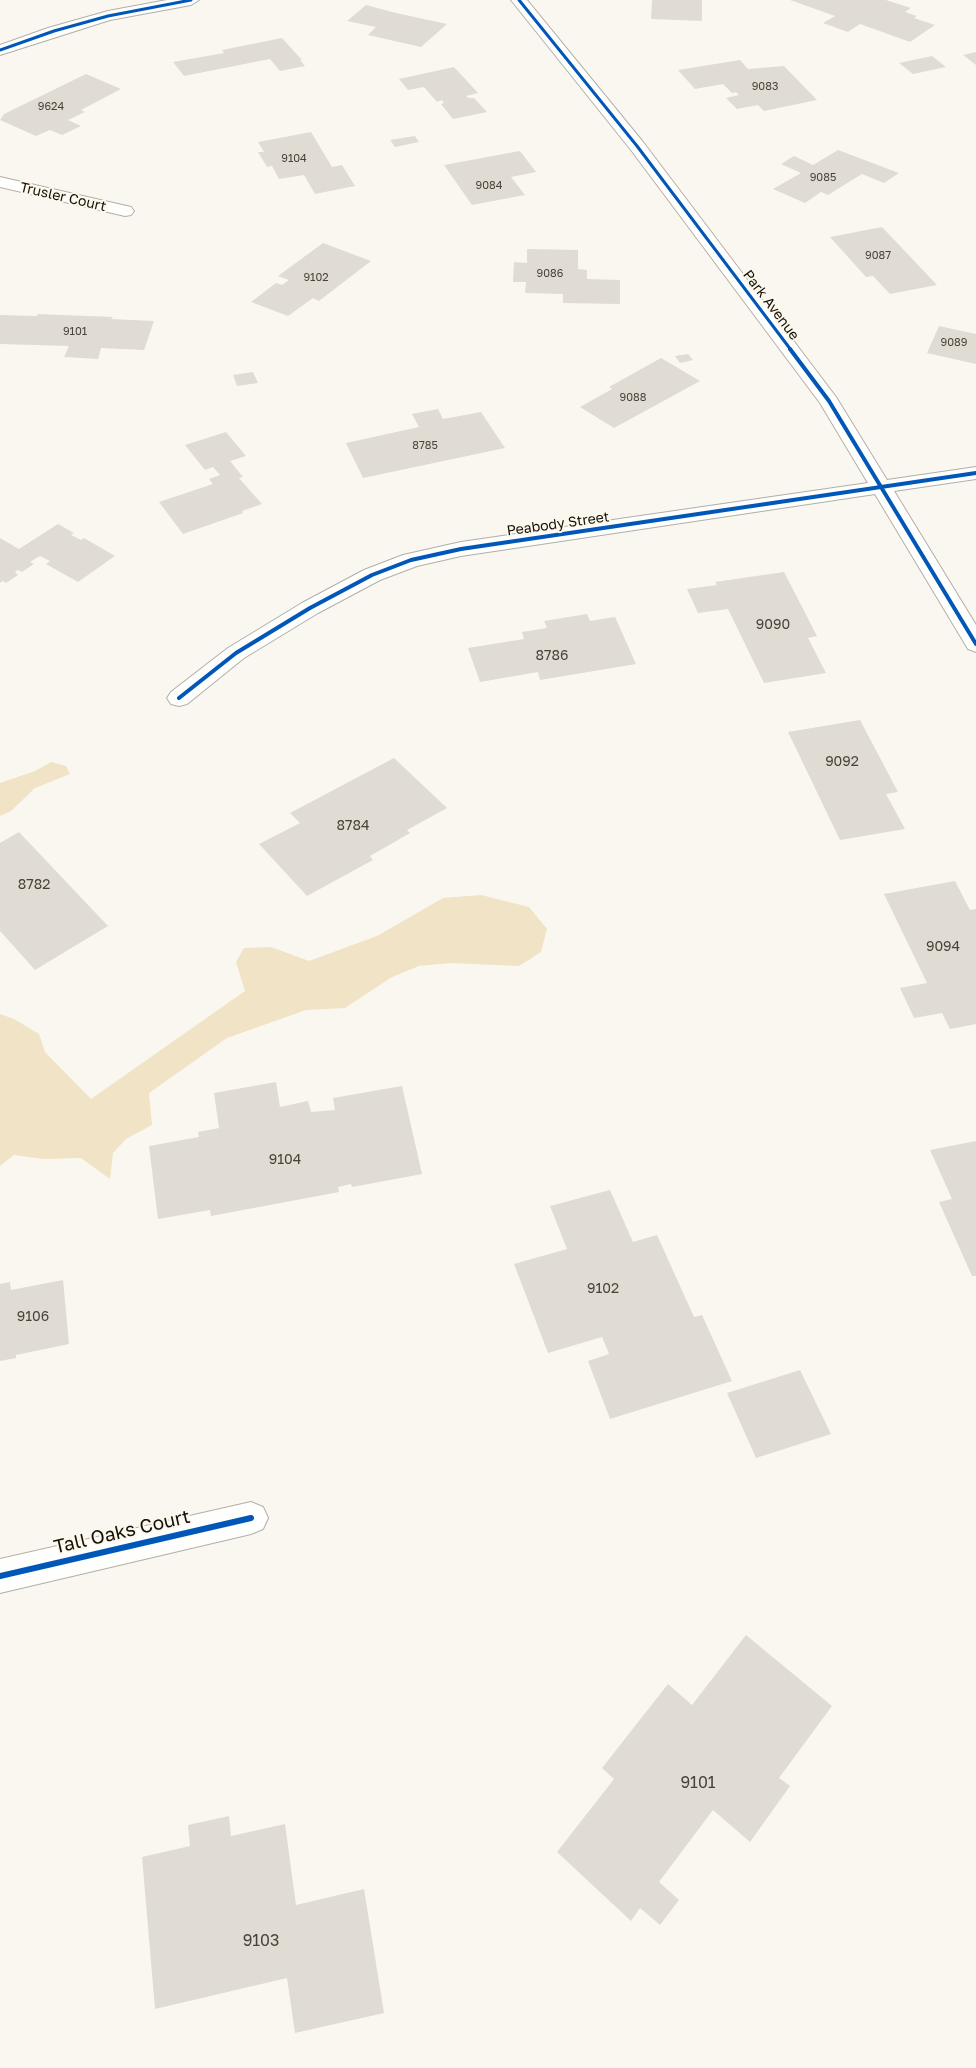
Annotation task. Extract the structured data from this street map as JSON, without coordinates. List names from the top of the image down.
{
  "streets": {
    "street": [
      "Trusler Court",
      "Park Avenue",
      "Peabody Street",
      "Tall Oaks Court"
    ]
  },
  "crossings": [
    ["Park Avenue", "Peabody Street"]
  ],
  "house_numbers": [
    "9083",
    "9624",
    "9104",
    "9085",
    "9084",
    "9087",
    "9086",
    "9102",
    "9101",
    "9089",
    "9088",
    "8785",
    "9090",
    "8786",
    "9092",
    "8784",
    "8782",
    "9094",
    "9104",
    "9102",
    "9106",
    "9101",
    "9103"
  ]
}
